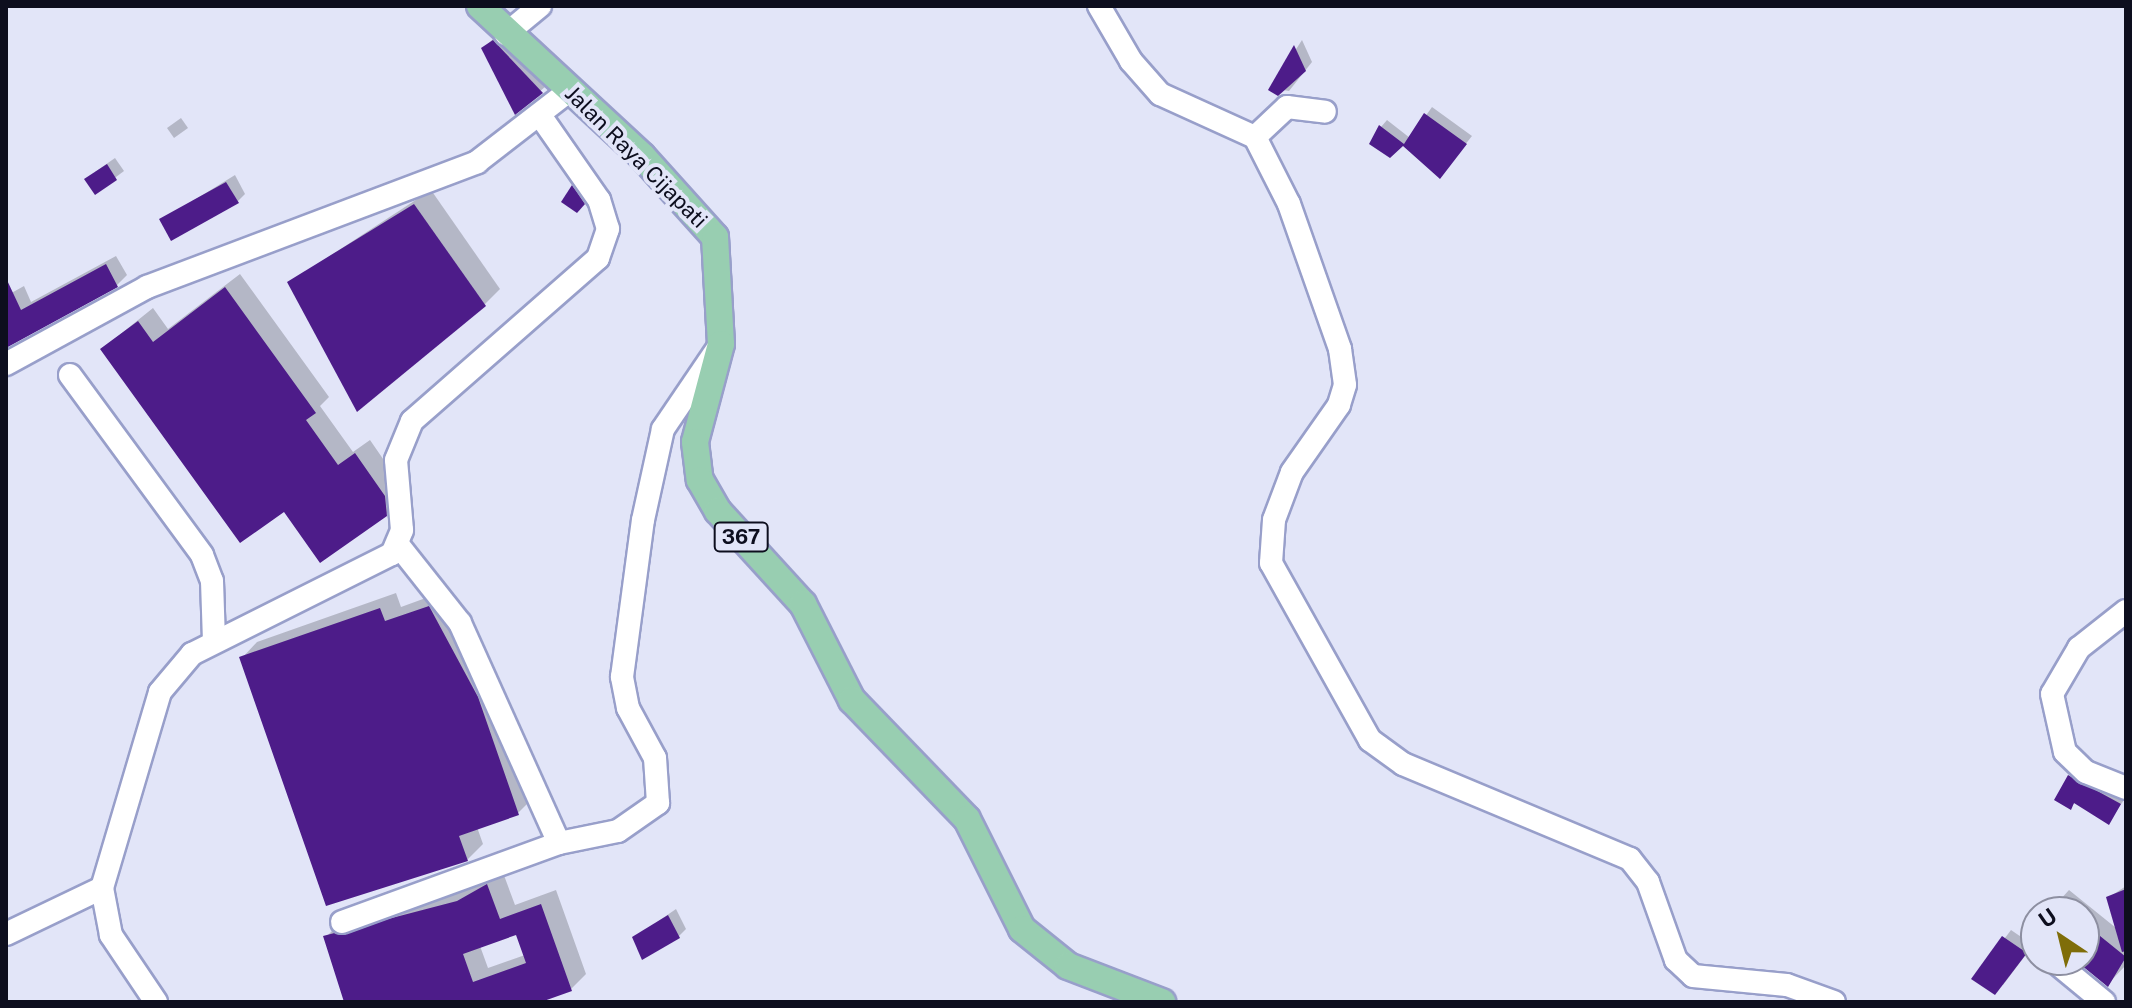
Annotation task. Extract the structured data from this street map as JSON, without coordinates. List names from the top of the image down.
{
  "streets": {
    "main road": ["Jalan Raya Cijapati", "367"]
  },
  "north": "top left"
}
